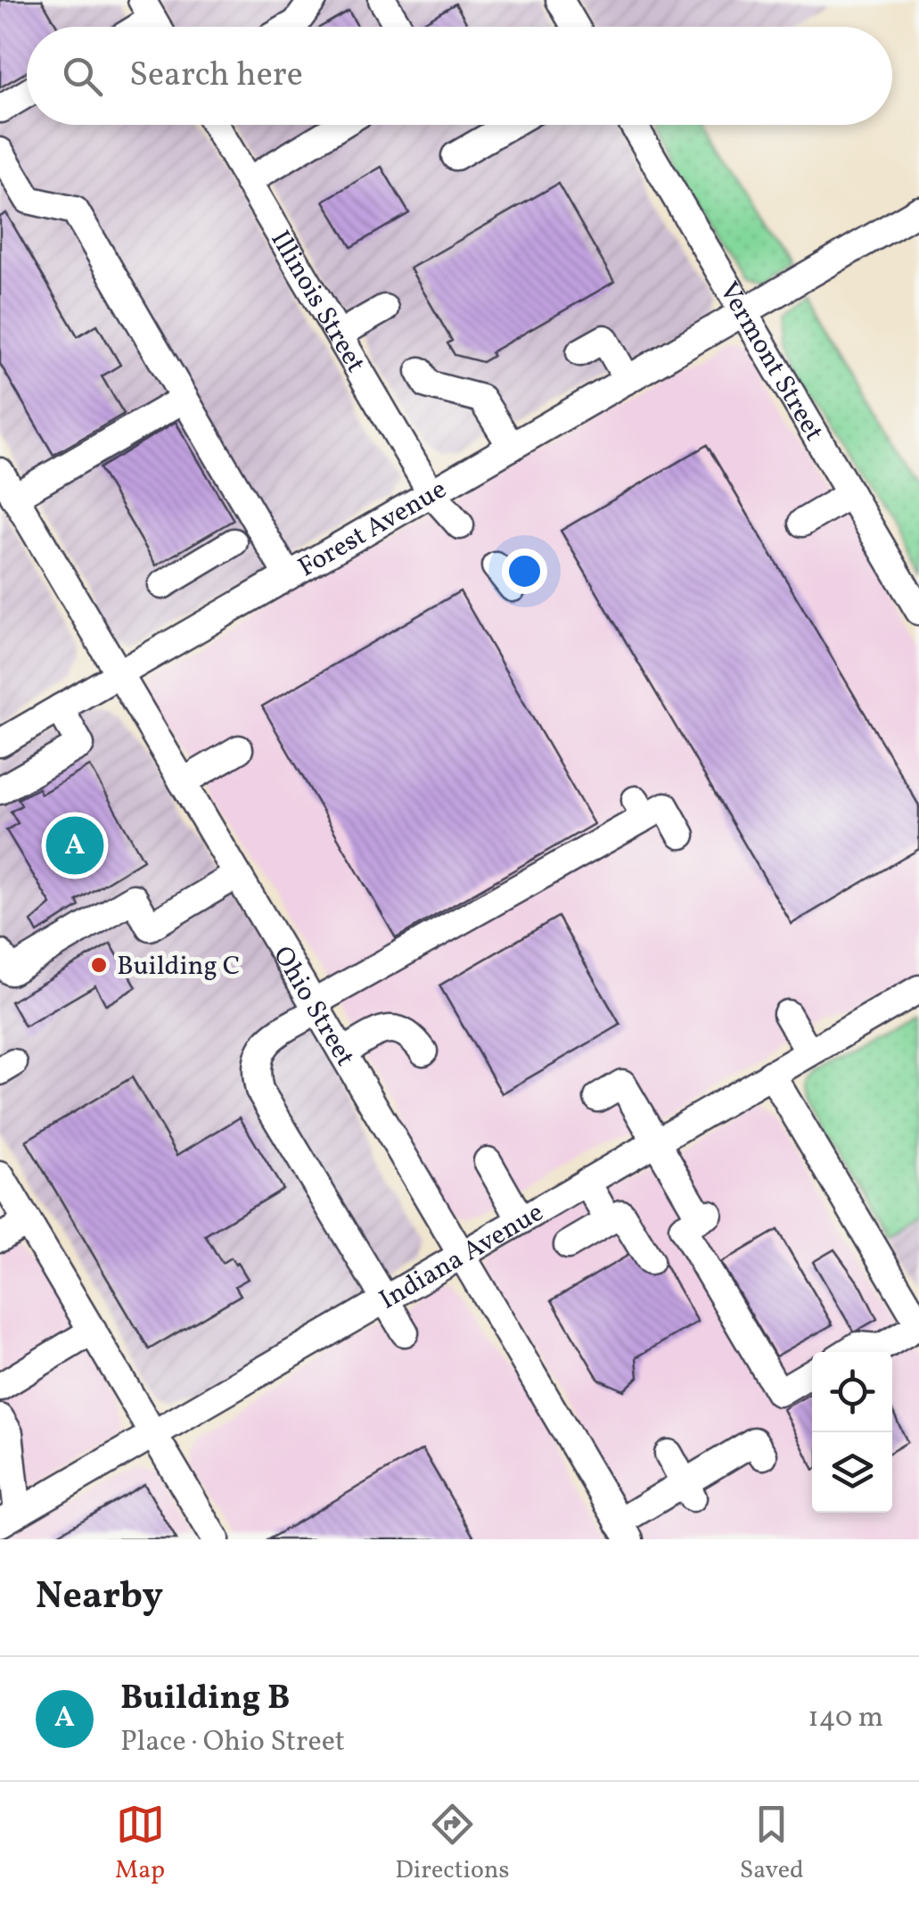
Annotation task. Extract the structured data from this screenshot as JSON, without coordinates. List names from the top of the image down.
{
  "streets": {
    "street": [
      "Illinois Street",
      "Vermont Street",
      "Forest Avenue",
      "Ohio Street",
      "Indiana Avenue"
    ]
  },
  "crossings": [
    ["Illinois Street", "Forest Avenue"],
    ["Vermont Street", "Forest Avenue"],
    ["Forest Avenue", "Ohio Street"],
    ["Ohio Street", "Indiana Avenue"]
  ],
  "places": ["Building C"],
  "page": {
    "search": "Search here",
    "pins": "A",
    "heading": "Nearby",
    "list": [
      {
        "mark": "A",
        "name": "Building B",
        "note": "Place · Ohio Street",
        "value": "140 m"
      }
    ],
    "nav": ["Map", "Directions", "Saved"]
  }
}
